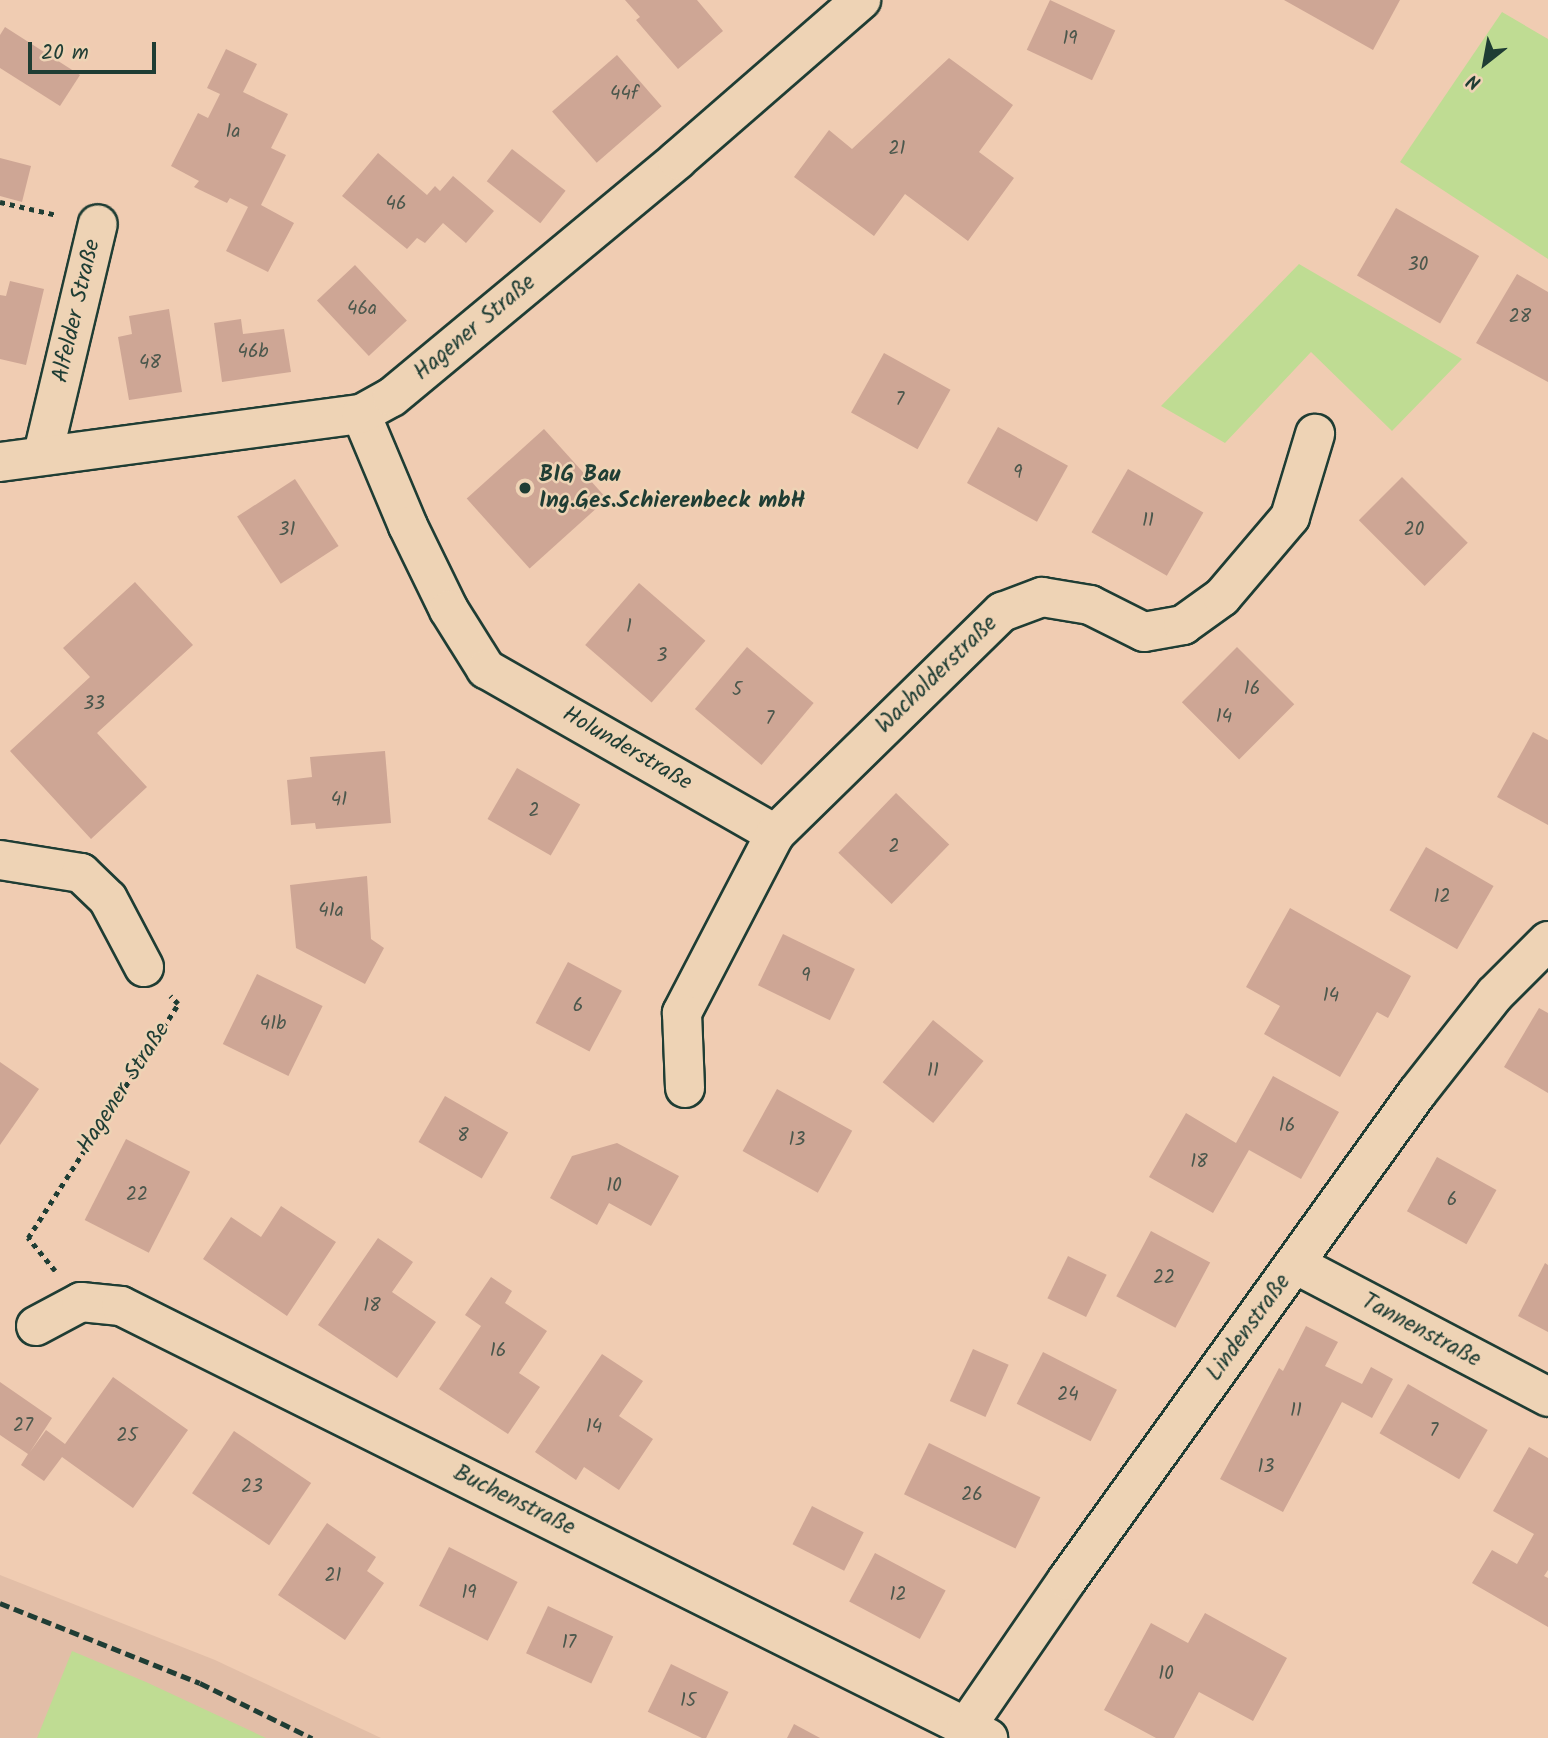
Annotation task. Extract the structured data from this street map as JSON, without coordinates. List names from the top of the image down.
{
  "streets": {
    "street": [
      "Alfelder Straße",
      "Hagener Straße",
      "Wacholderstraße",
      "Holunderstraße",
      "Lindenstraße",
      "Tannenstraße",
      "Buchenstraße"
    ]
  },
  "crossings": [
    ["Alfelder Straße", "Hagener Straße"],
    ["Hagener Straße", "Holunderstraße"],
    ["Hagener Straße", "Buchenstraße"],
    ["Wacholderstraße", "Holunderstraße"],
    ["Lindenstraße", "Tannenstraße"],
    ["Lindenstraße", "Buchenstraße"]
  ],
  "places": ["BIG Bau Ing.Ges.Schierenbeck mbH"],
  "house_numbers": [
    "19",
    "44f",
    "1a",
    "21",
    "46",
    "30",
    "46a",
    "28",
    "46b",
    "48",
    "7",
    "9",
    "11",
    "31",
    "20",
    "1",
    "3",
    "16",
    "5",
    "33",
    "14",
    "7",
    "41",
    "2",
    "2",
    "12",
    "41a",
    "9",
    "14",
    "6",
    "41b",
    "11",
    "16",
    "8",
    "13",
    "18",
    "10",
    "22",
    "6",
    "22",
    "18",
    "16",
    "24",
    "11",
    "27",
    "14",
    "7",
    "25",
    "13",
    "23",
    "26",
    "21",
    "19",
    "12",
    "17",
    "10",
    "15"
  ],
  "scale_bar": "20 m",
  "north": "bottom left"
}
